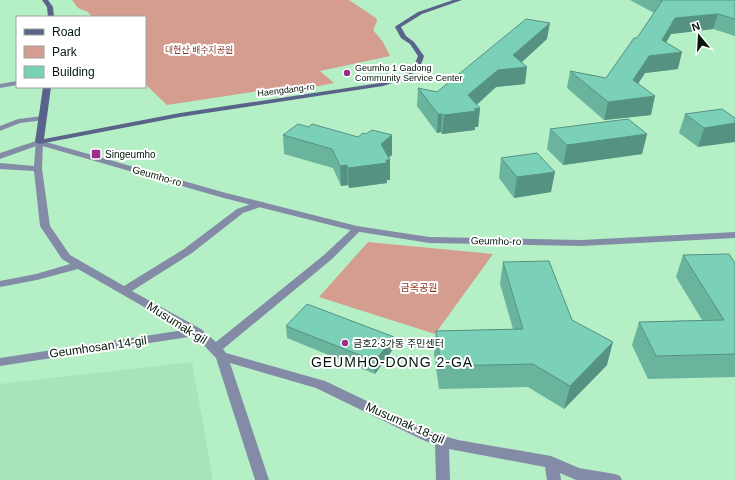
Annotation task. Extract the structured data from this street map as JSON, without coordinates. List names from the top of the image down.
{
  "streets": {
    "main road": ["Haengdang-ro"],
    "street": [
      "Geumho-ro",
      "Musumak-gil",
      "Geumhosan 14-gil",
      "Musumak 18-gil"
    ]
  },
  "crossings": [
    ["Haengdang-ro", "Geumho-ro"],
    ["Haengdang-ro", "Musumak-gil"],
    ["Geumho-ro", "Musumak-gil"],
    ["Musumak-gil", "Geumhosan 14-gil"],
    ["Musumak-gil", "Musumak 18-gil"]
  ],
  "districts": ["GEUMHO-DONG 2-GA"],
  "parks": ["대현산 배수지공원", "금옥공원"],
  "places": {
    "other": ["Geumho 1 Gadong Community Service Center", "금호2·3가동 주민센터"],
    "transit": ["Singeumho"]
  },
  "legend": ["Road", "Park", "Building"],
  "north": "top"
}
